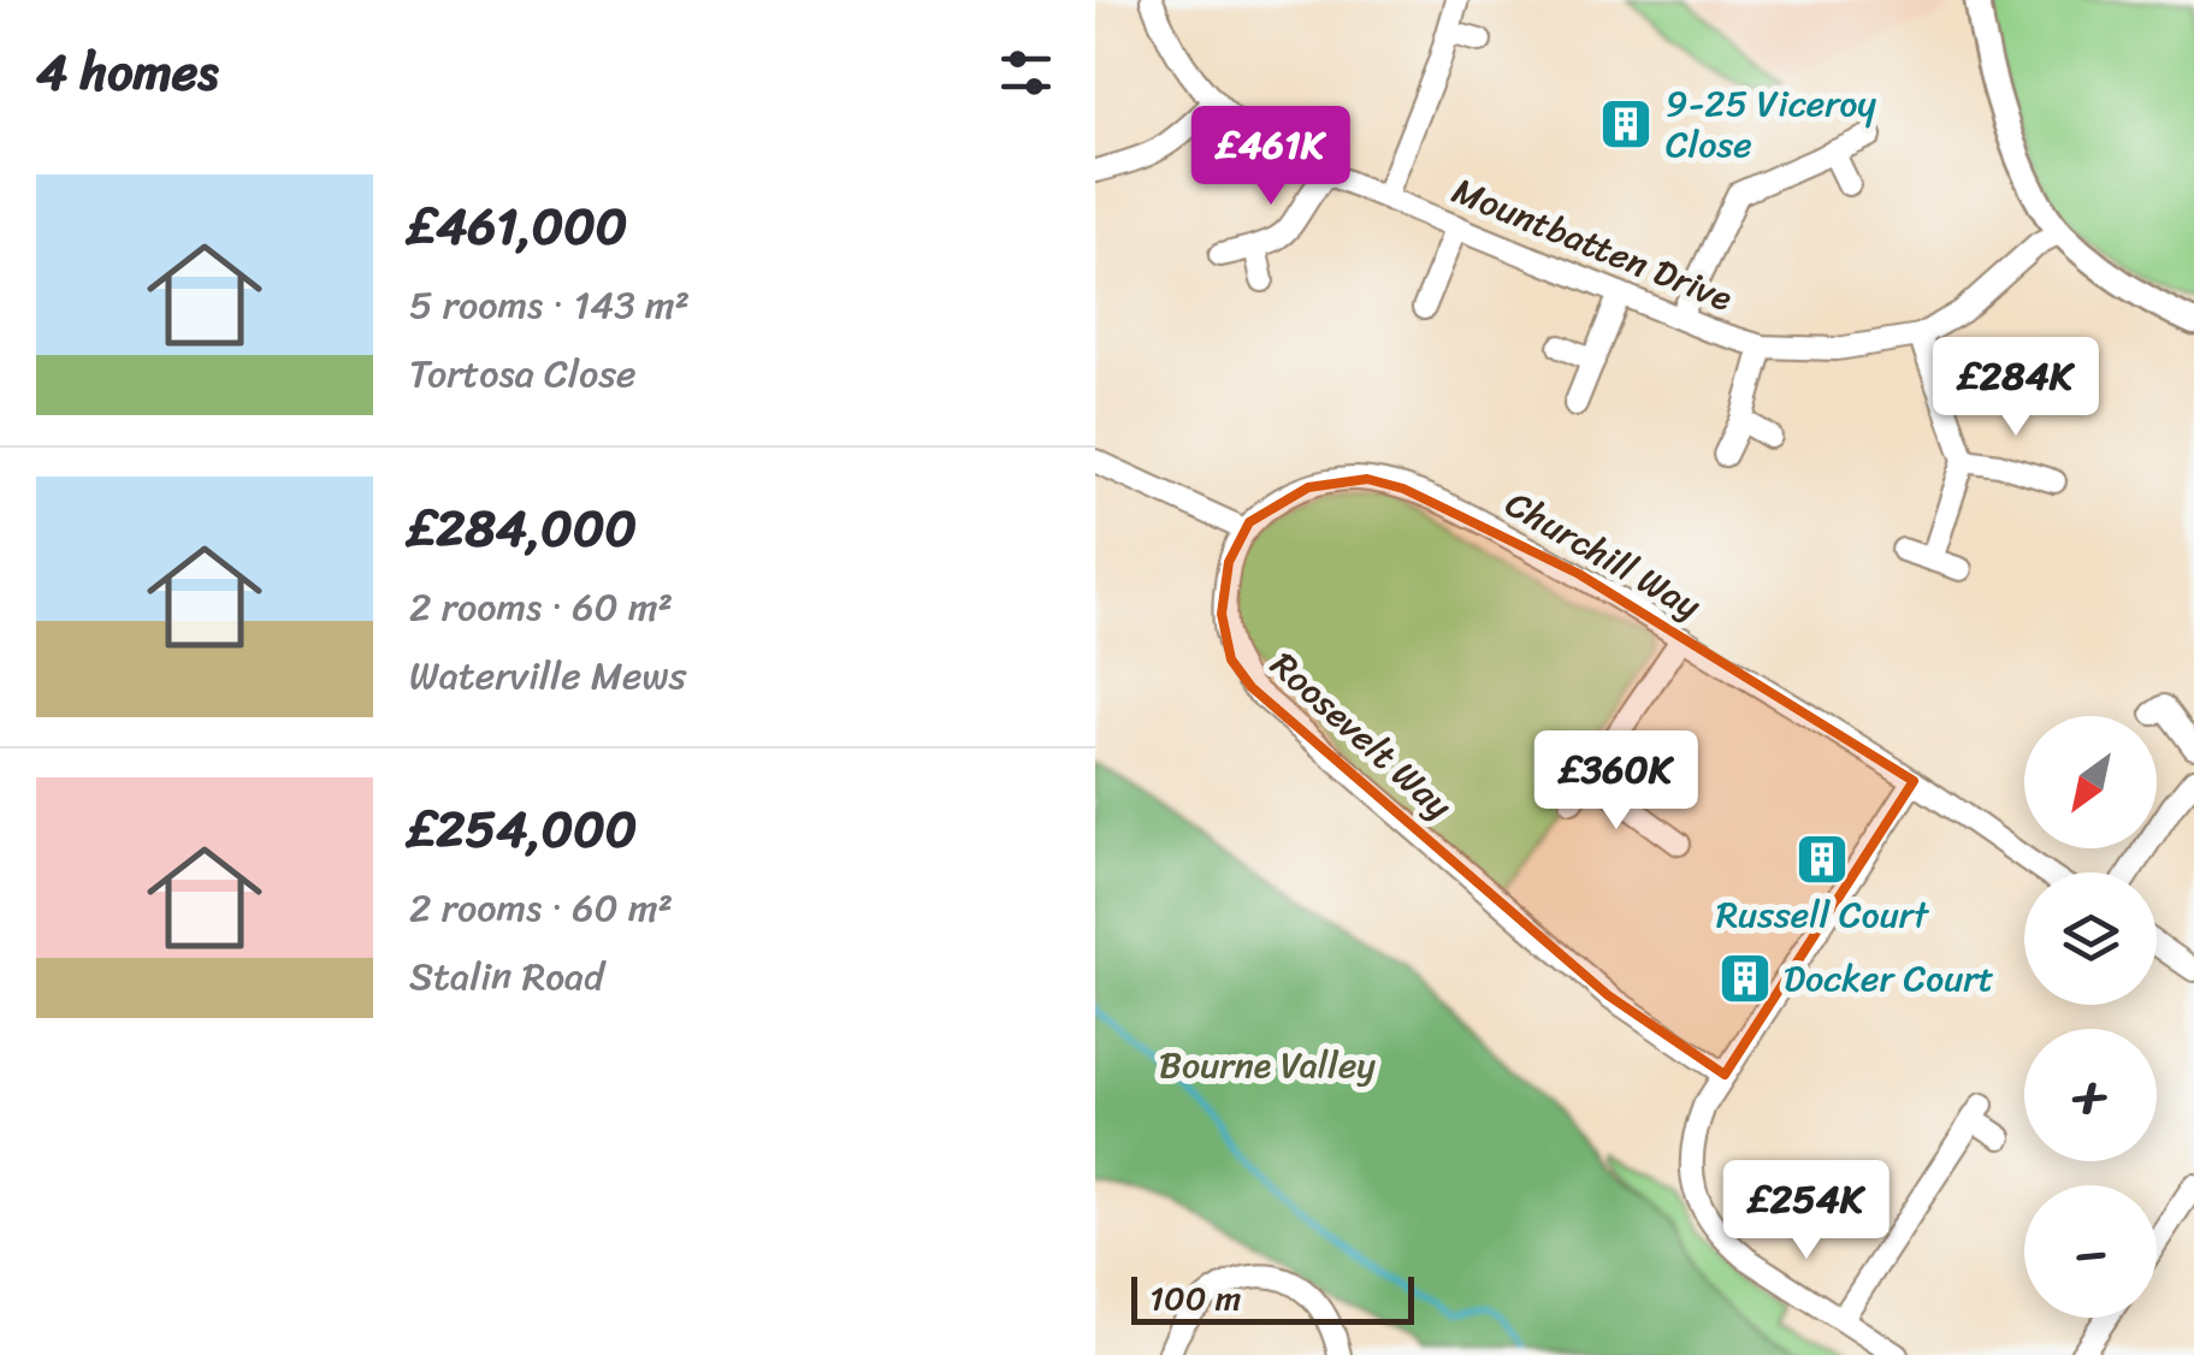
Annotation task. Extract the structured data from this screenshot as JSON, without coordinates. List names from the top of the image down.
{
  "streets": {
    "street": ["Mountbatten Drive", "Churchill Way", "Roosevelt Way"]
  },
  "crossings": [
    ["Churchill Way", "Roosevelt Way"]
  ],
  "parks": ["Bourne Valley"],
  "places": {
    "building": ["9-25 Viceroy Close", "Russell Court", "Docker Court"]
  },
  "scale_bar": "100 m",
  "north": "bottom left",
  "page": {
    "heading": "4 homes",
    "price": [
      "£461K",
      "£284K",
      "£360K",
      "£254K"
    ],
    "list": [
      {
        "name": "£461,000",
        "note": "5 rooms · 143 m² · Tortosa Close"
      },
      {
        "name": "£284,000",
        "note": "2 rooms · 60 m² · Waterville Mews"
      },
      {
        "name": "£254,000",
        "note": "2 rooms · 60 m² · Stalin Road"
      }
    ],
    "map_buttons": ["+", "−"],
    "scale": "100 m"
  }
}
